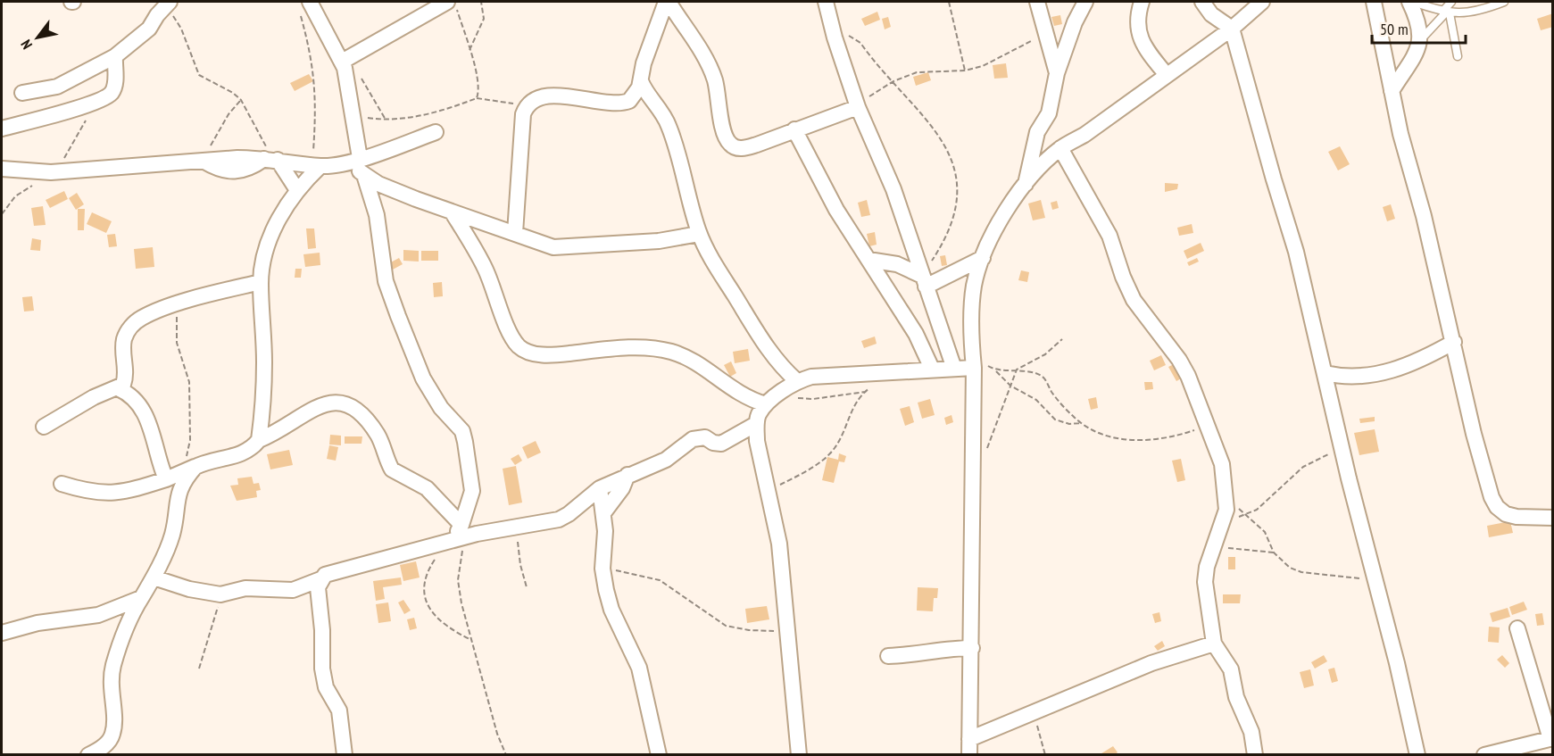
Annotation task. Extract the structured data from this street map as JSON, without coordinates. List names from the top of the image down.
{
  "scale_bar": "50 m",
  "north": "bottom left"
}
